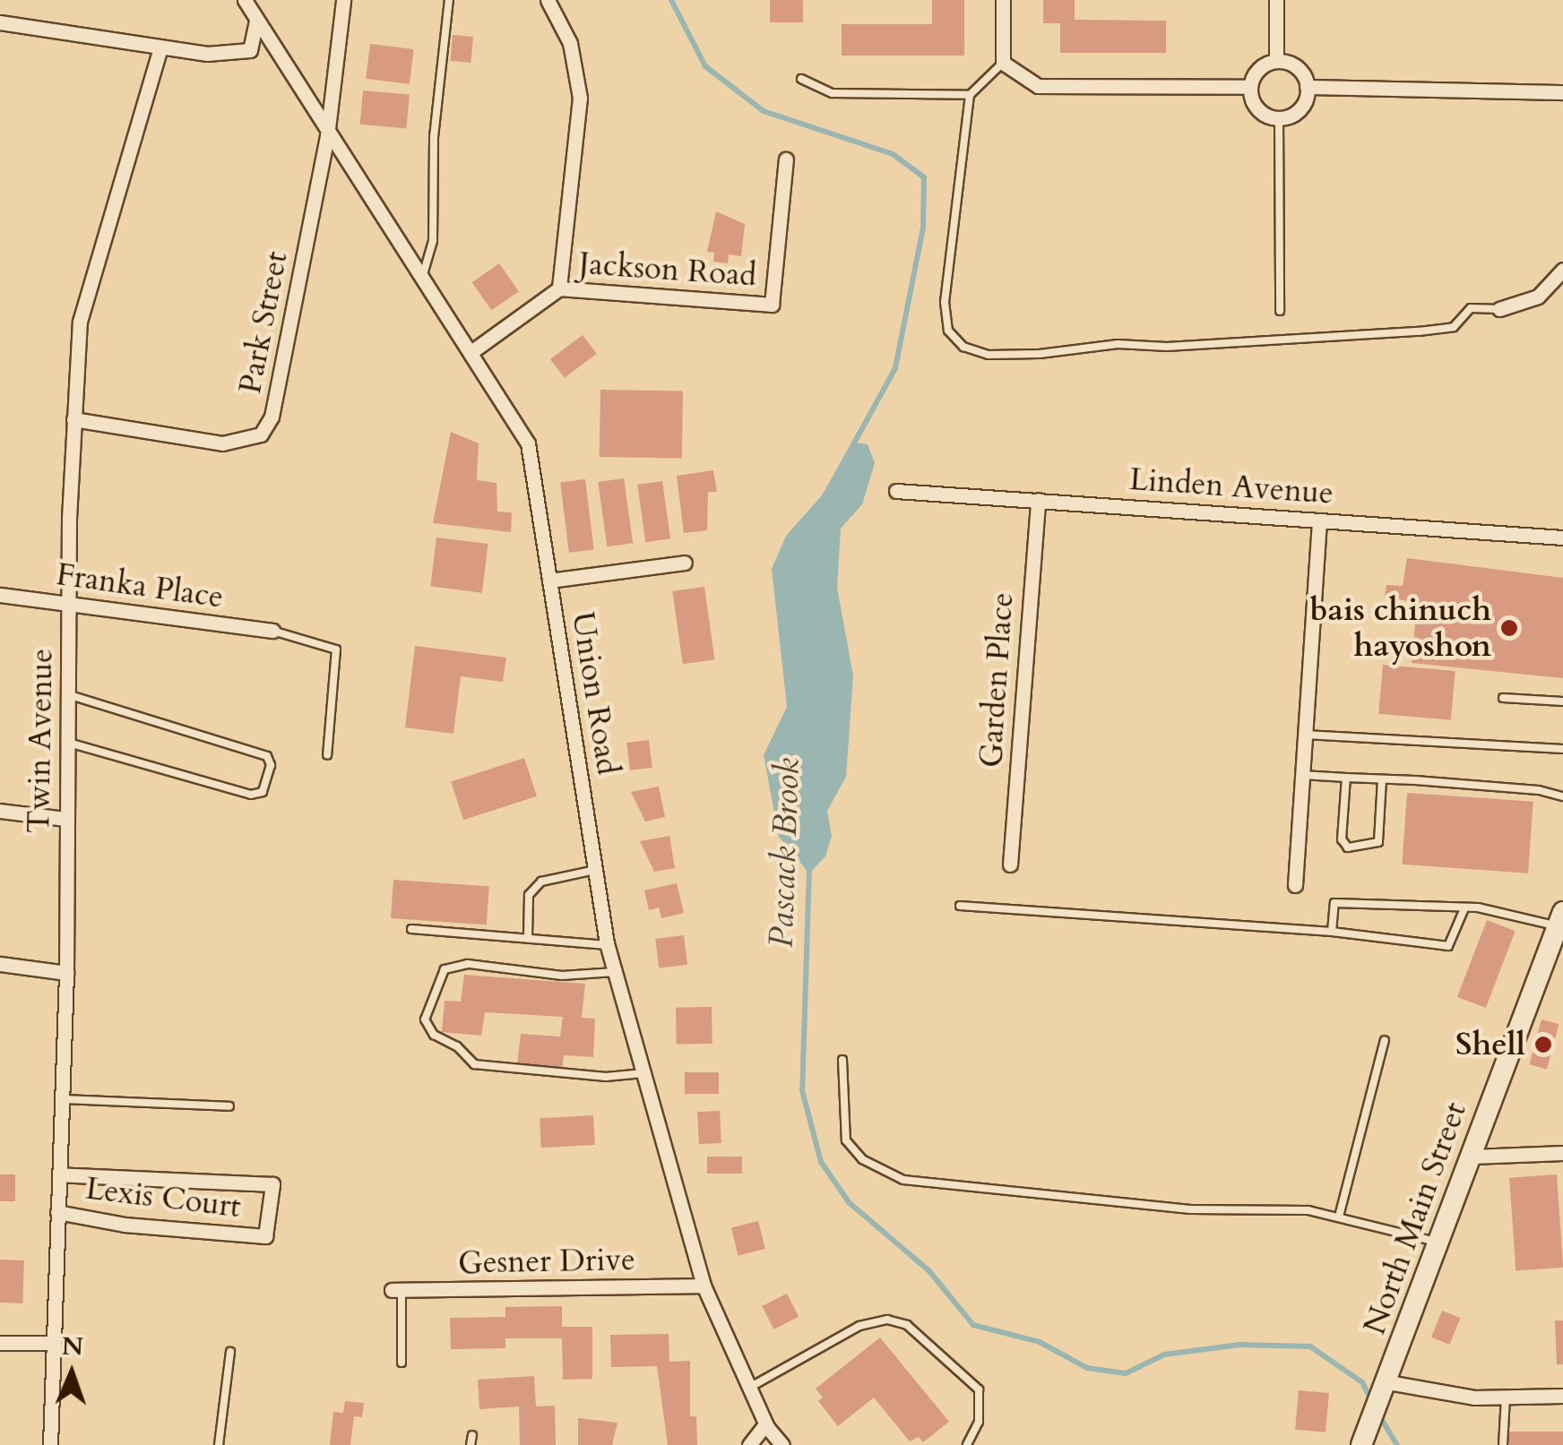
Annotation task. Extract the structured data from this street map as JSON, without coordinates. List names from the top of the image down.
{
  "streets": {
    "main road": ["North Main Street"],
    "street": [
      "Jackson Road",
      "Park Street",
      "Linden Avenue",
      "Franka Place",
      "Garden Place",
      "Union Road",
      "Twin Avenue",
      "Lexis Court",
      "Gesner Drive"
    ]
  },
  "crossings": [
    ["Jackson Road", "Union Road"],
    ["Park Street", "Union Road"],
    ["Park Street", "Twin Avenue"],
    ["Linden Avenue", "Garden Place"],
    ["Franka Place", "Twin Avenue"],
    ["Union Road", "Gesner Drive"],
    ["Twin Avenue", "Lexis Court"]
  ],
  "water": ["Pascack Brook"],
  "places": ["bais chinuch hayoshon", "Shell"],
  "north": "top"
}
